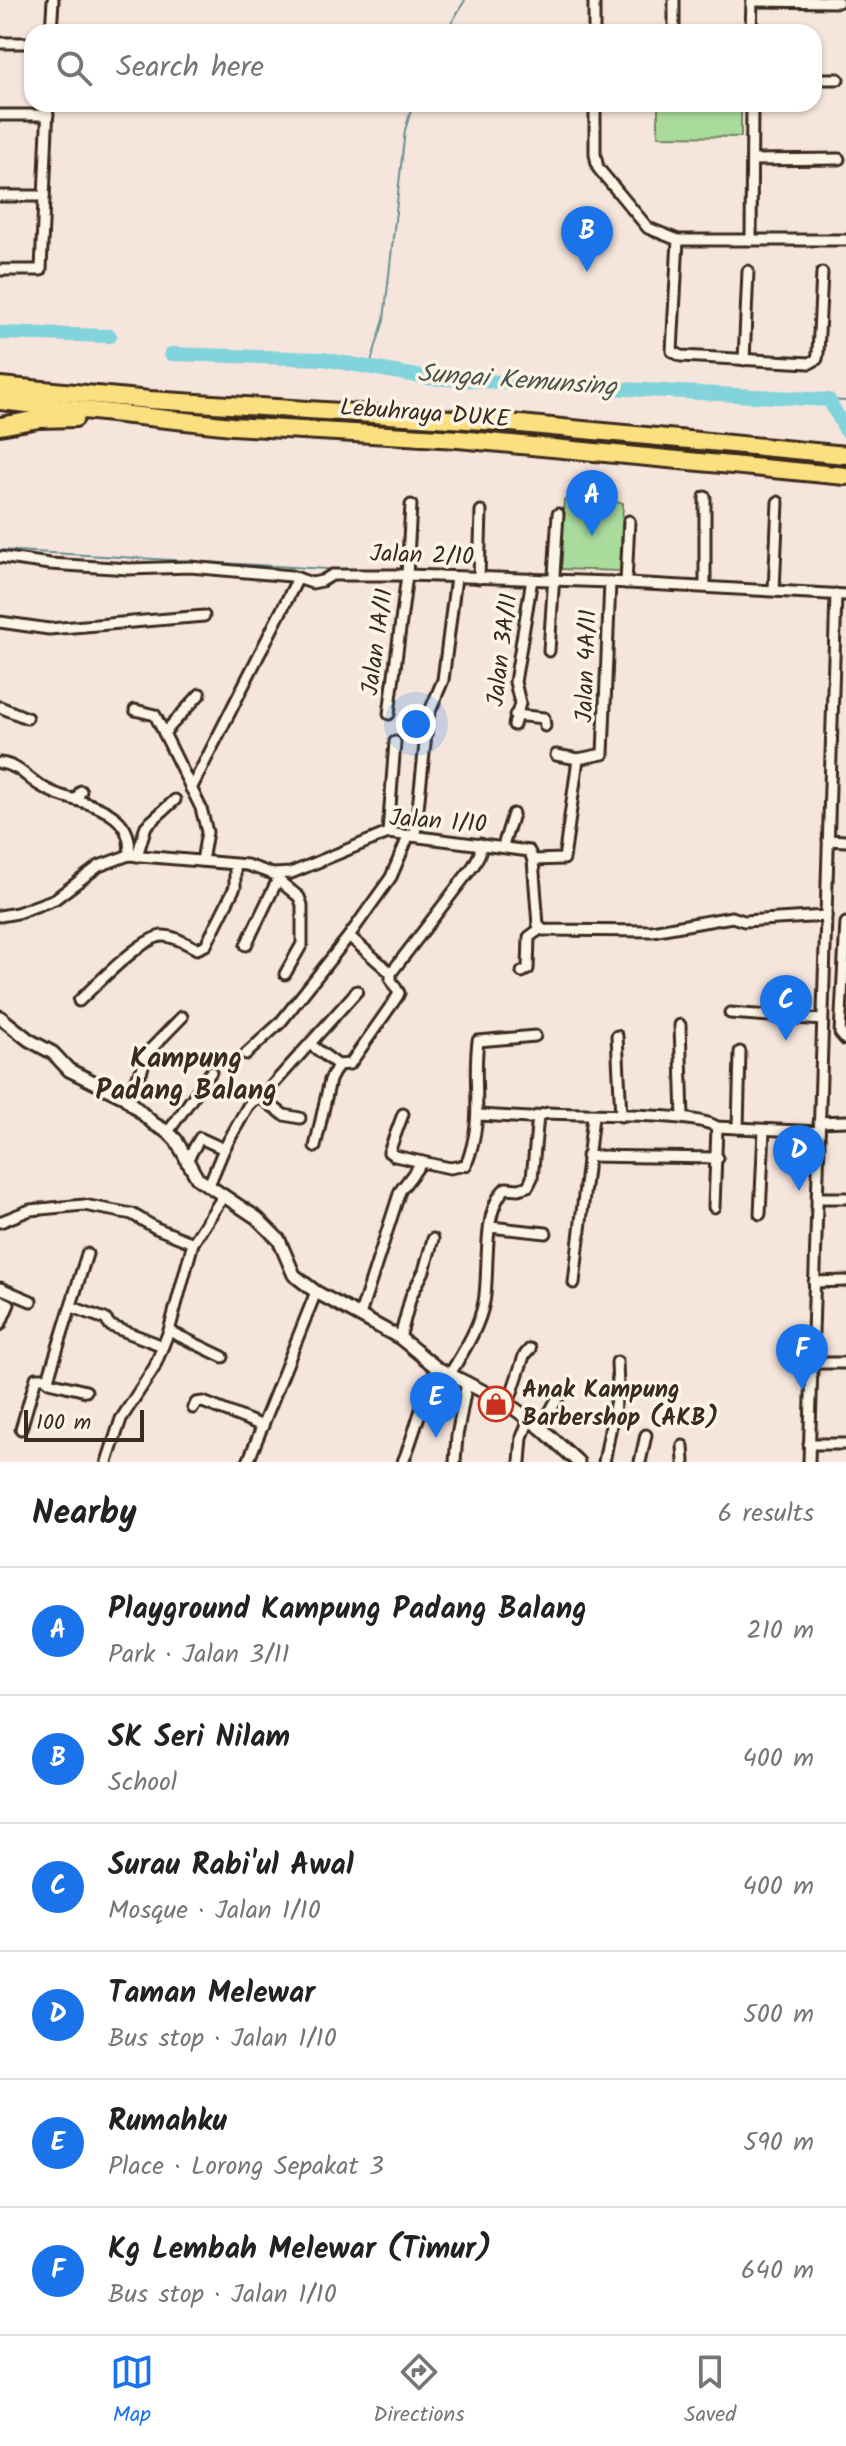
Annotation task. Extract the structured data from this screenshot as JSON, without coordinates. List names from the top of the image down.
{
  "streets": {
    "highway": ["Lebuhraya DUKE"],
    "street": [
      "Jalan 2/10",
      "Jalan 1A/11",
      "Jalan 3A/11",
      "Jalan 4A/11",
      "Jalan 1/10"
    ]
  },
  "crossings": [
    ["Jalan 2/10", "Jalan 1A/11"],
    ["Jalan 2/10", "Jalan 3A/11"],
    ["Jalan 2/10", "Jalan 4A/11"]
  ],
  "districts": ["Kampung Padang Balang"],
  "water": ["Sungai Kemunsing"],
  "places": {
    "shop": ["Anak Kampung Barbershop (AKB)"]
  },
  "scale_bar": "100 m",
  "page": {
    "search": "Search here",
    "pins": [
      "B",
      "A",
      "C",
      "D",
      "F",
      "E"
    ],
    "scale": "100 m",
    "heading": ["Nearby", "6 results"],
    "list": [
      {
        "mark": "A",
        "name": "Playground Kampung Padang Balang",
        "note": "Park · Jalan 3/11",
        "value": "210 m"
      },
      {
        "mark": "B",
        "name": "SK Seri Nilam",
        "note": "School",
        "value": "400 m"
      },
      {
        "mark": "C",
        "name": "Surau Rabi'ul Awal",
        "note": "Mosque · Jalan 1/10",
        "value": "400 m"
      },
      {
        "mark": "D",
        "name": "Taman Melewar",
        "note": "Bus stop · Jalan 1/10",
        "value": "500 m"
      },
      {
        "mark": "E",
        "name": "Rumahku",
        "note": "Place · Lorong Sepakat 3",
        "value": "590 m"
      },
      {
        "mark": "F",
        "name": "Kg Lembah Melewar (Timur)",
        "note": "Bus stop · Jalan 1/10",
        "value": "640 m"
      }
    ],
    "nav": ["Map", "Directions", "Saved"]
  }
}
